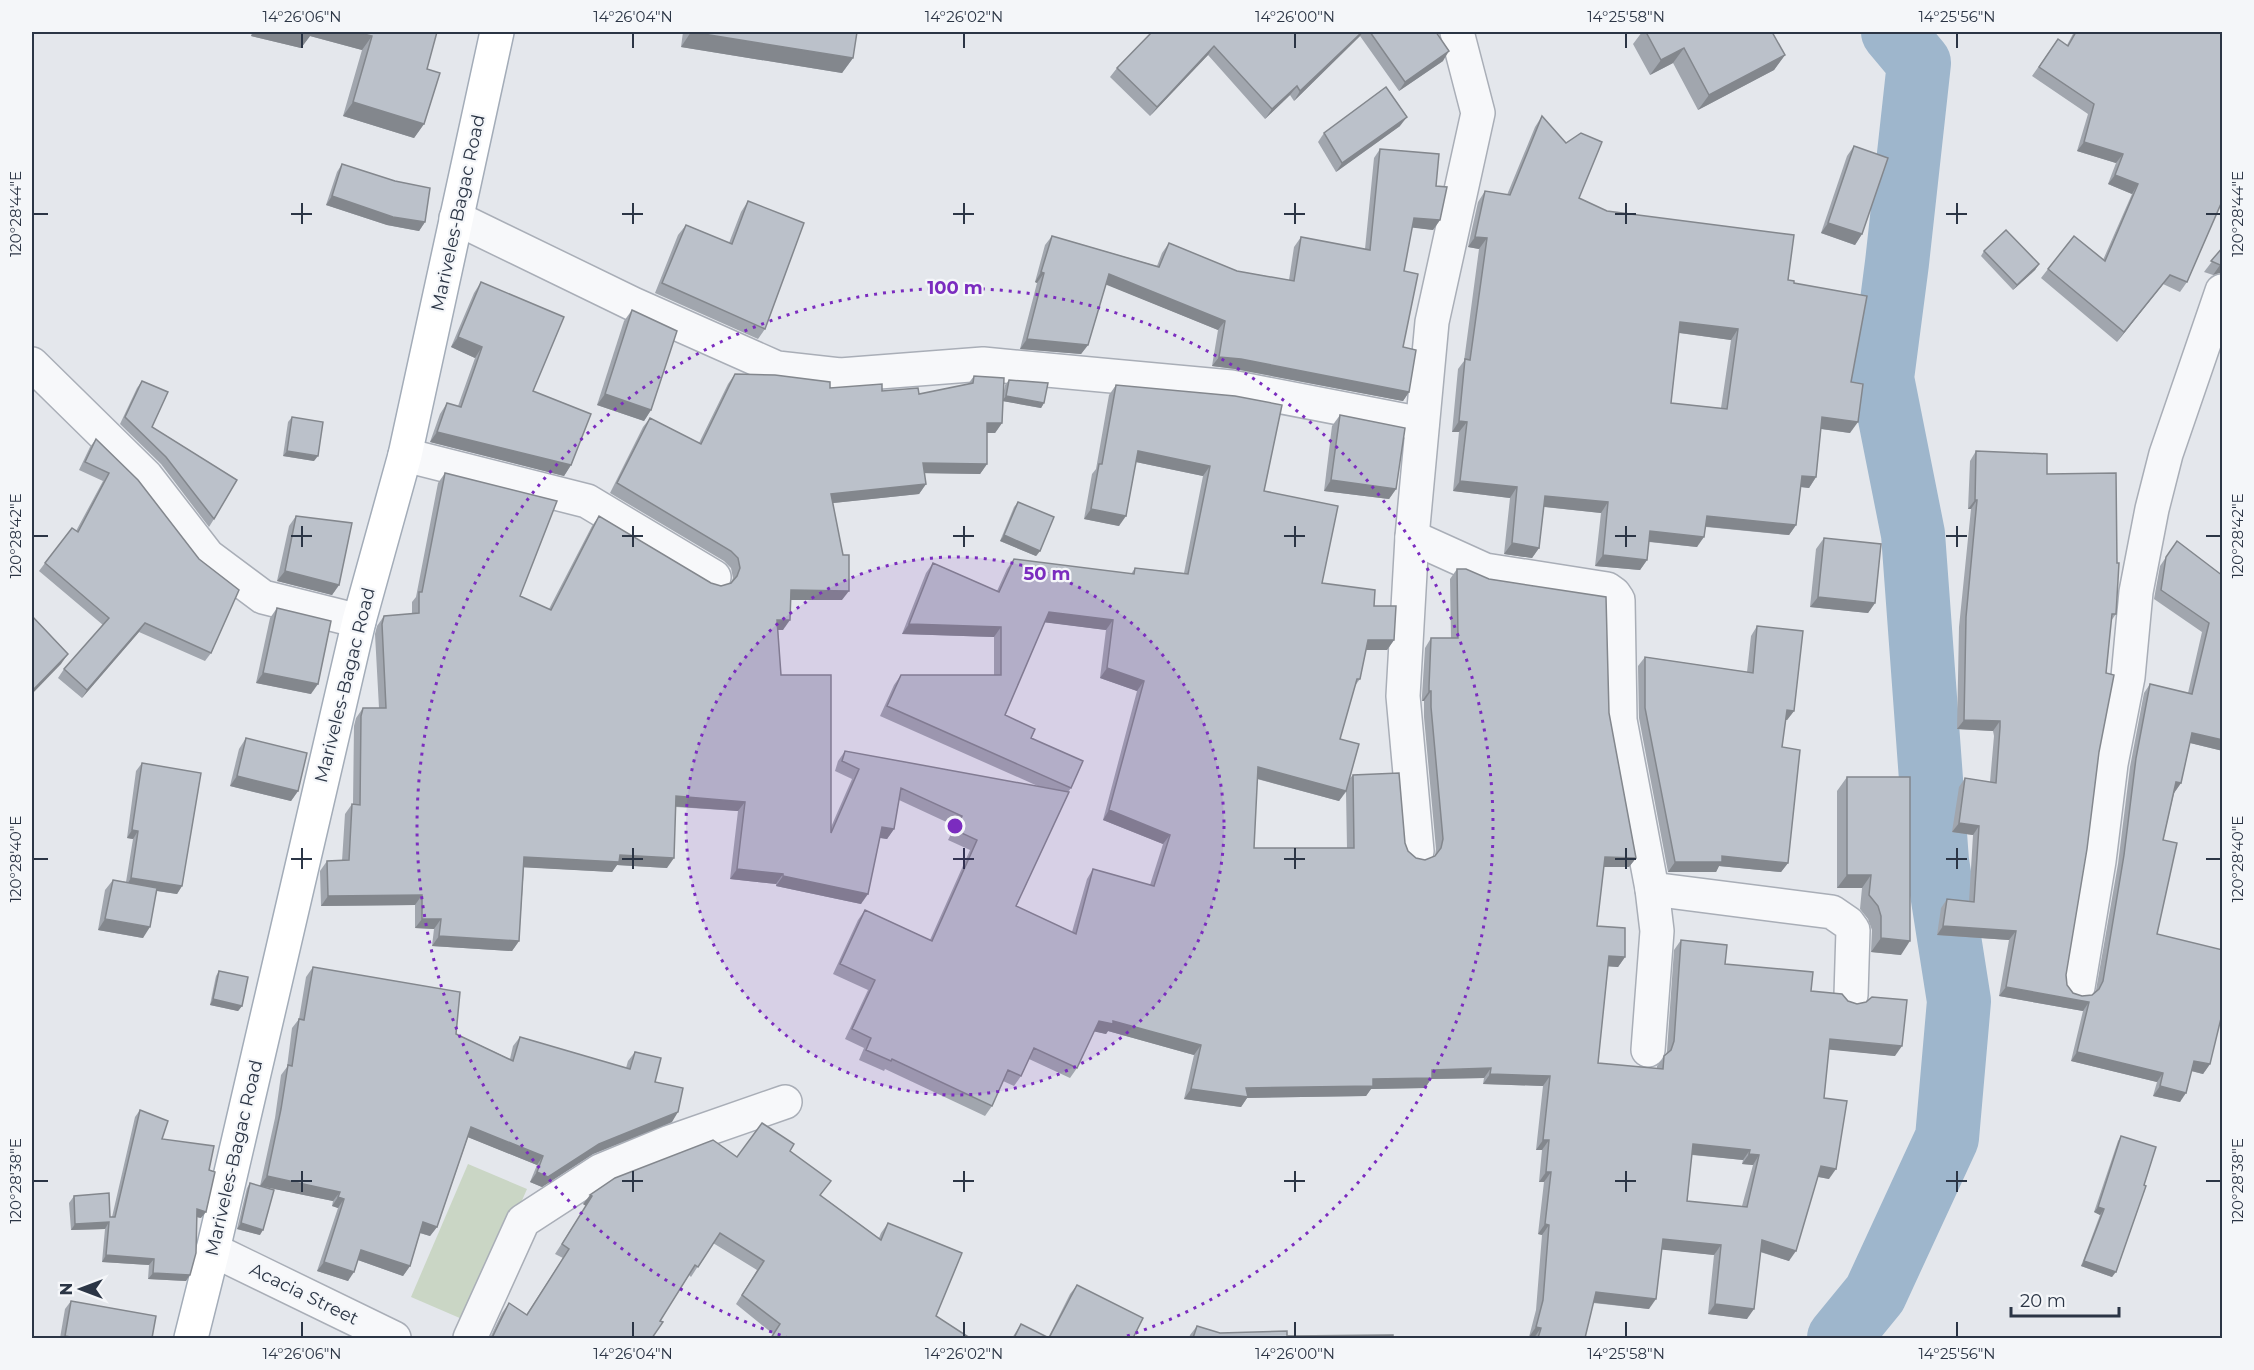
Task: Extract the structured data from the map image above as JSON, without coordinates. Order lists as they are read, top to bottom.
{
  "streets": {
    "main road": ["Mariveles-Bagac Road"],
    "street": ["Acacia Street"]
  },
  "crossings": [
    ["Mariveles-Bagac Road", "Acacia Street"]
  ],
  "scale_bar": "20 m",
  "north": "left",
  "coordinates": [
    "14°26'06\"N",
    "14°26'04\"N",
    "14°26'02\"N",
    "14°26'00\"N",
    "14°25'58\"N",
    "14°25'56\"N",
    "120°28'44\"E",
    "120°28'42\"E",
    "120°28'40\"E",
    "120°28'38\"E"
  ],
  "rings": ["100 m", "50 m"]
}
